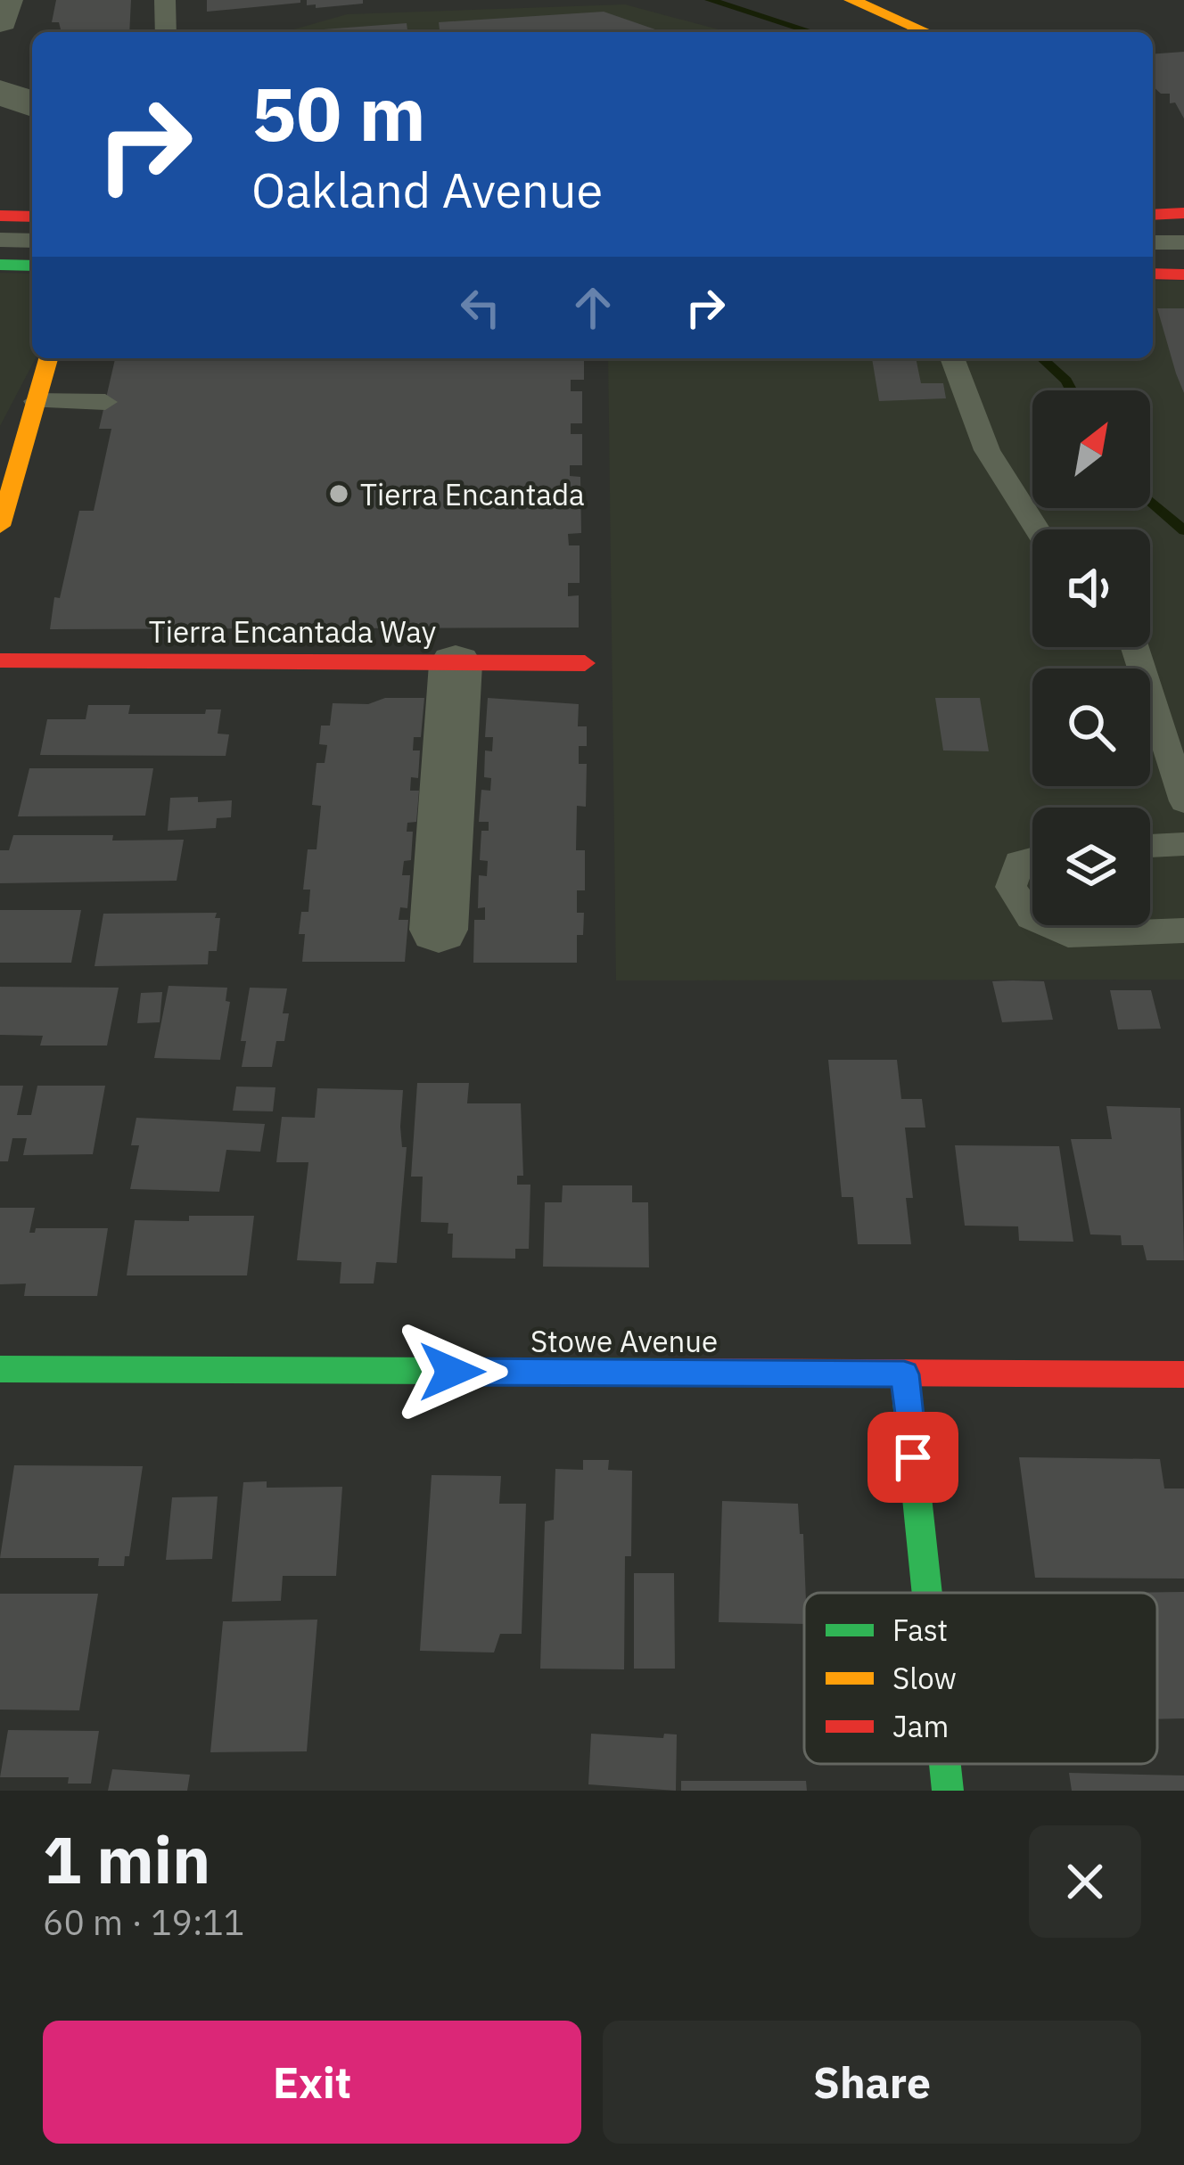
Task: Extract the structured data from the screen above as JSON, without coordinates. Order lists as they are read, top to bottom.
{
  "streets": {
    "street": ["Tierra Encantada Way", "Stowe Avenue"]
  },
  "places": ["Tierra Encantada"],
  "legend": ["Fast", "Slow", "Jam"],
  "north": "top right",
  "page": {
    "turn": ["50 m", "Oakland Avenue"],
    "heading": ["1 min", "60 m · 19:11"],
    "buttons": ["Exit", "Share"]
  }
}
